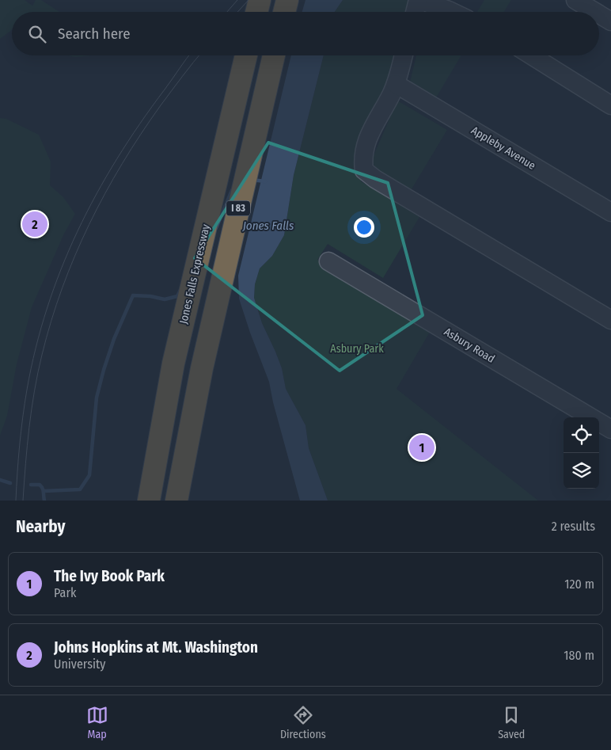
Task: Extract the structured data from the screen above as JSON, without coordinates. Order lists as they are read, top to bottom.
{
  "streets": {
    "highway": ["I 83", "Jones Falls Expressway"],
    "street": ["Appleby Avenue", "Asbury Road"]
  },
  "water": ["Jones Falls"],
  "parks": ["Asbury Park"],
  "page": {
    "search": "Search here",
    "pins": ["2", "1"],
    "heading": ["Nearby", "2 results"],
    "list": [
      {
        "mark": "1",
        "name": "The Ivy Book Park",
        "note": "Park",
        "value": "120 m"
      },
      {
        "mark": "2",
        "name": "Johns Hopkins at Mt. Washington",
        "note": "University",
        "value": "180 m"
      }
    ],
    "nav": ["Map", "Directions", "Saved"]
  }
}
